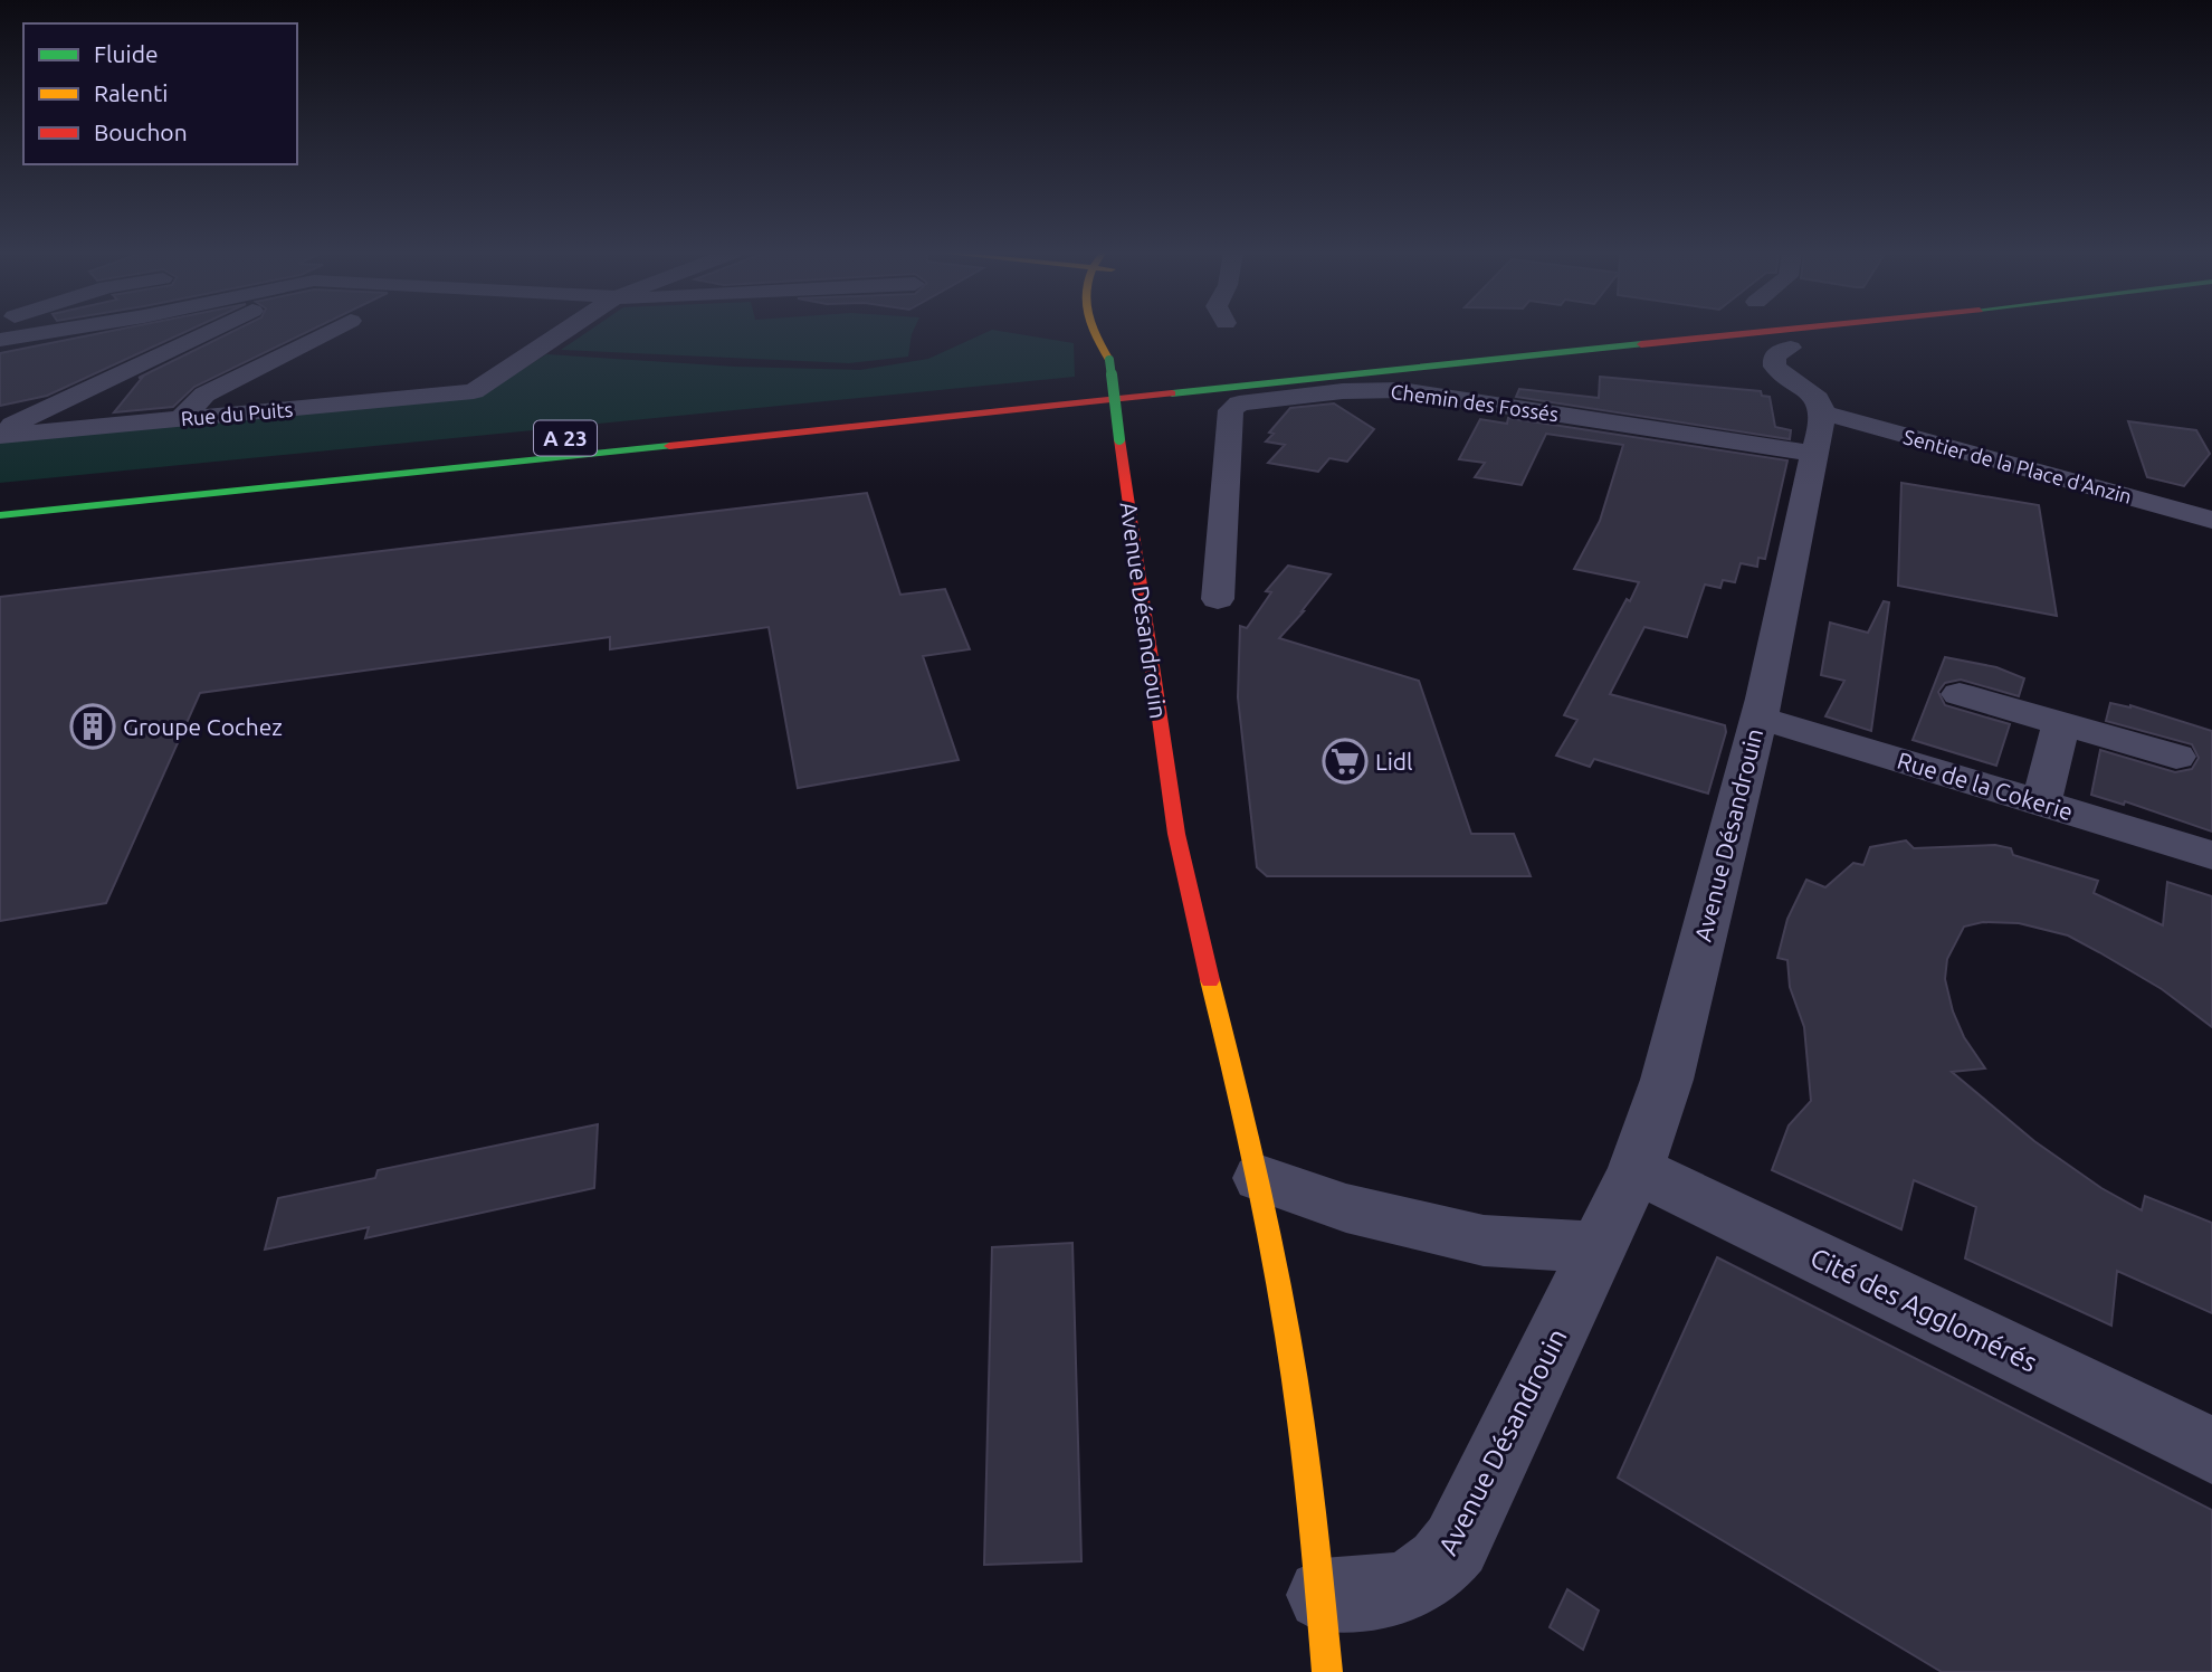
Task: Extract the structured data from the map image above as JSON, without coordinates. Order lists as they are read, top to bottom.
{
  "streets": {
    "main road": ["A 23", "Avenue Désandrouin"],
    "street": [
      "Chemin des Fossés",
      "Rue du Puits",
      "Sentier de la Place d'Anzin",
      "Rue de la Cokerie",
      "Cité des Agglomérés"
    ]
  },
  "crossings": [
    ["Chemin des Fossés", "Sentier de la Place d'Anzin"],
    ["Chemin des Fossés", "Avenue Désandrouin"],
    ["Sentier de la Place d'Anzin", "Avenue Désandrouin"],
    ["Avenue Désandrouin", "Rue de la Cokerie"],
    ["Avenue Désandrouin", "Cité des Agglomérés"]
  ],
  "places": {
    "building": ["Groupe Cochez"],
    "supermarket": ["Lidl"]
  },
  "legend": ["Fluide", "Ralenti", "Bouchon"]
}
